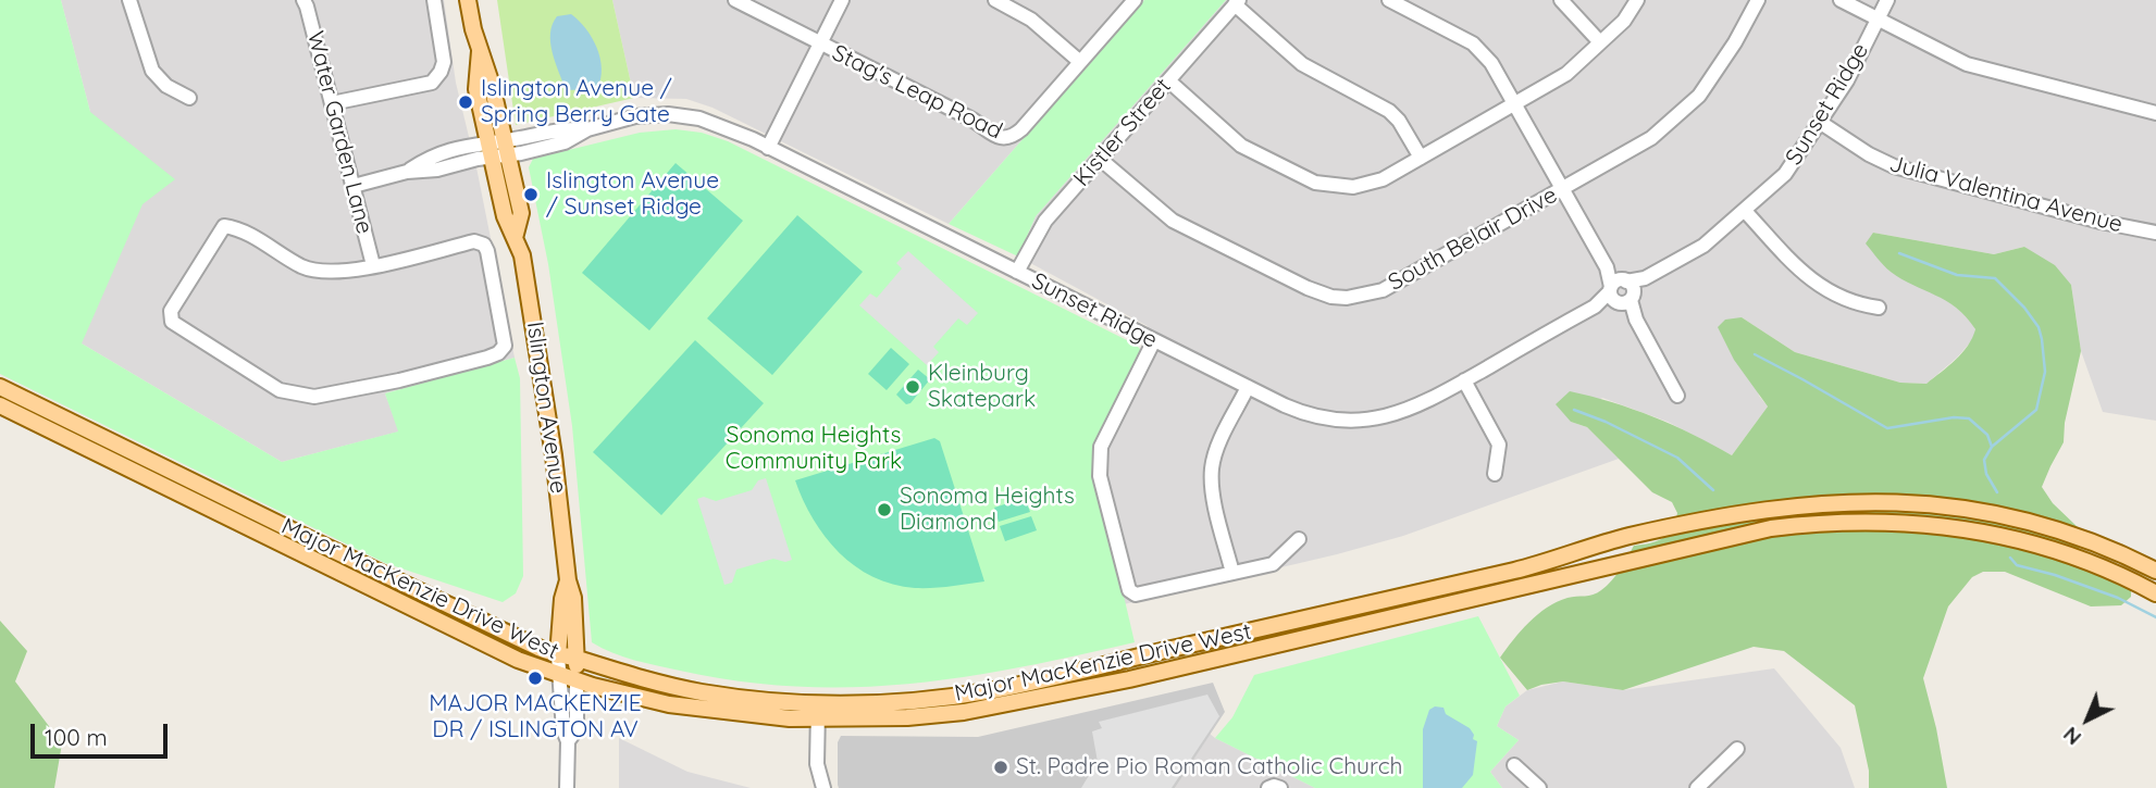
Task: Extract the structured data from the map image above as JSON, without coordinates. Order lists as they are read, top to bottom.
{
  "streets": {
    "main road": ["Islington Avenue", "Major MacKenzie Drive West"],
    "street": [
      "Stag's Leap Road",
      "Sunset Ridge",
      "Water Garden Lane",
      "Kistler Street",
      "Julia Valentina Avenue",
      "South Belair Drive"
    ]
  },
  "crossings": [
    ["Sunset Ridge", "Water Garden Lane"],
    ["Sunset Ridge", "Kistler Street"],
    ["Sunset Ridge", "Julia Valentina Avenue"],
    ["Sunset Ridge", "Islington Avenue"],
    ["Kistler Street", "South Belair Drive"],
    ["Islington Avenue", "Major MacKenzie Drive West"]
  ],
  "parks": ["Sonoma Heights Community Park"],
  "places": [
    "Islington Avenue / Spring Berry Gate",
    "Islington Avenue / Sunset Ridge",
    "Kleinburg Skatepark",
    "Sonoma Heights Diamond",
    "MAJOR MACKENZIE DR / ISLINGTON AV",
    "St. Padre Pio Roman Catholic Church"
  ],
  "scale_bar": "100 m",
  "north": "bottom left"
}
